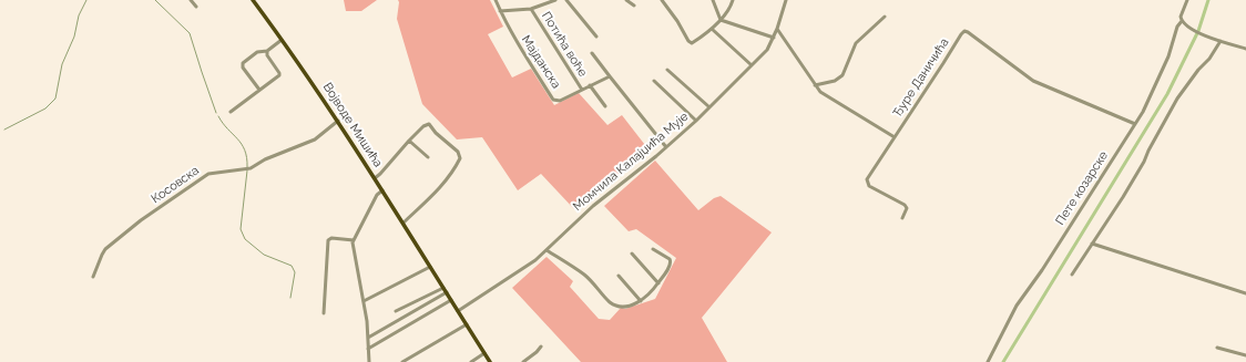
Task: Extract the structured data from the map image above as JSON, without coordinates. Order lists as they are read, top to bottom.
{
  "streets": {
    "main road": ["Војводе Мишића"],
    "street": [
      "Потића воће",
      "Мајданска",
      "Ђуре Даничића",
      "Момчила Калајџића Мује",
      "Косовска",
      "Пете козарске"
    ]
  },
  "crossings": [
    ["Потића воће", "Мајданска"],
    ["Ђуре Даничића", "Пете козарске"],
    ["Војводе Мишића", "Момчила Калајџића Мује"],
    ["Војводе Мишића", "Косовска"]
  ]
}
